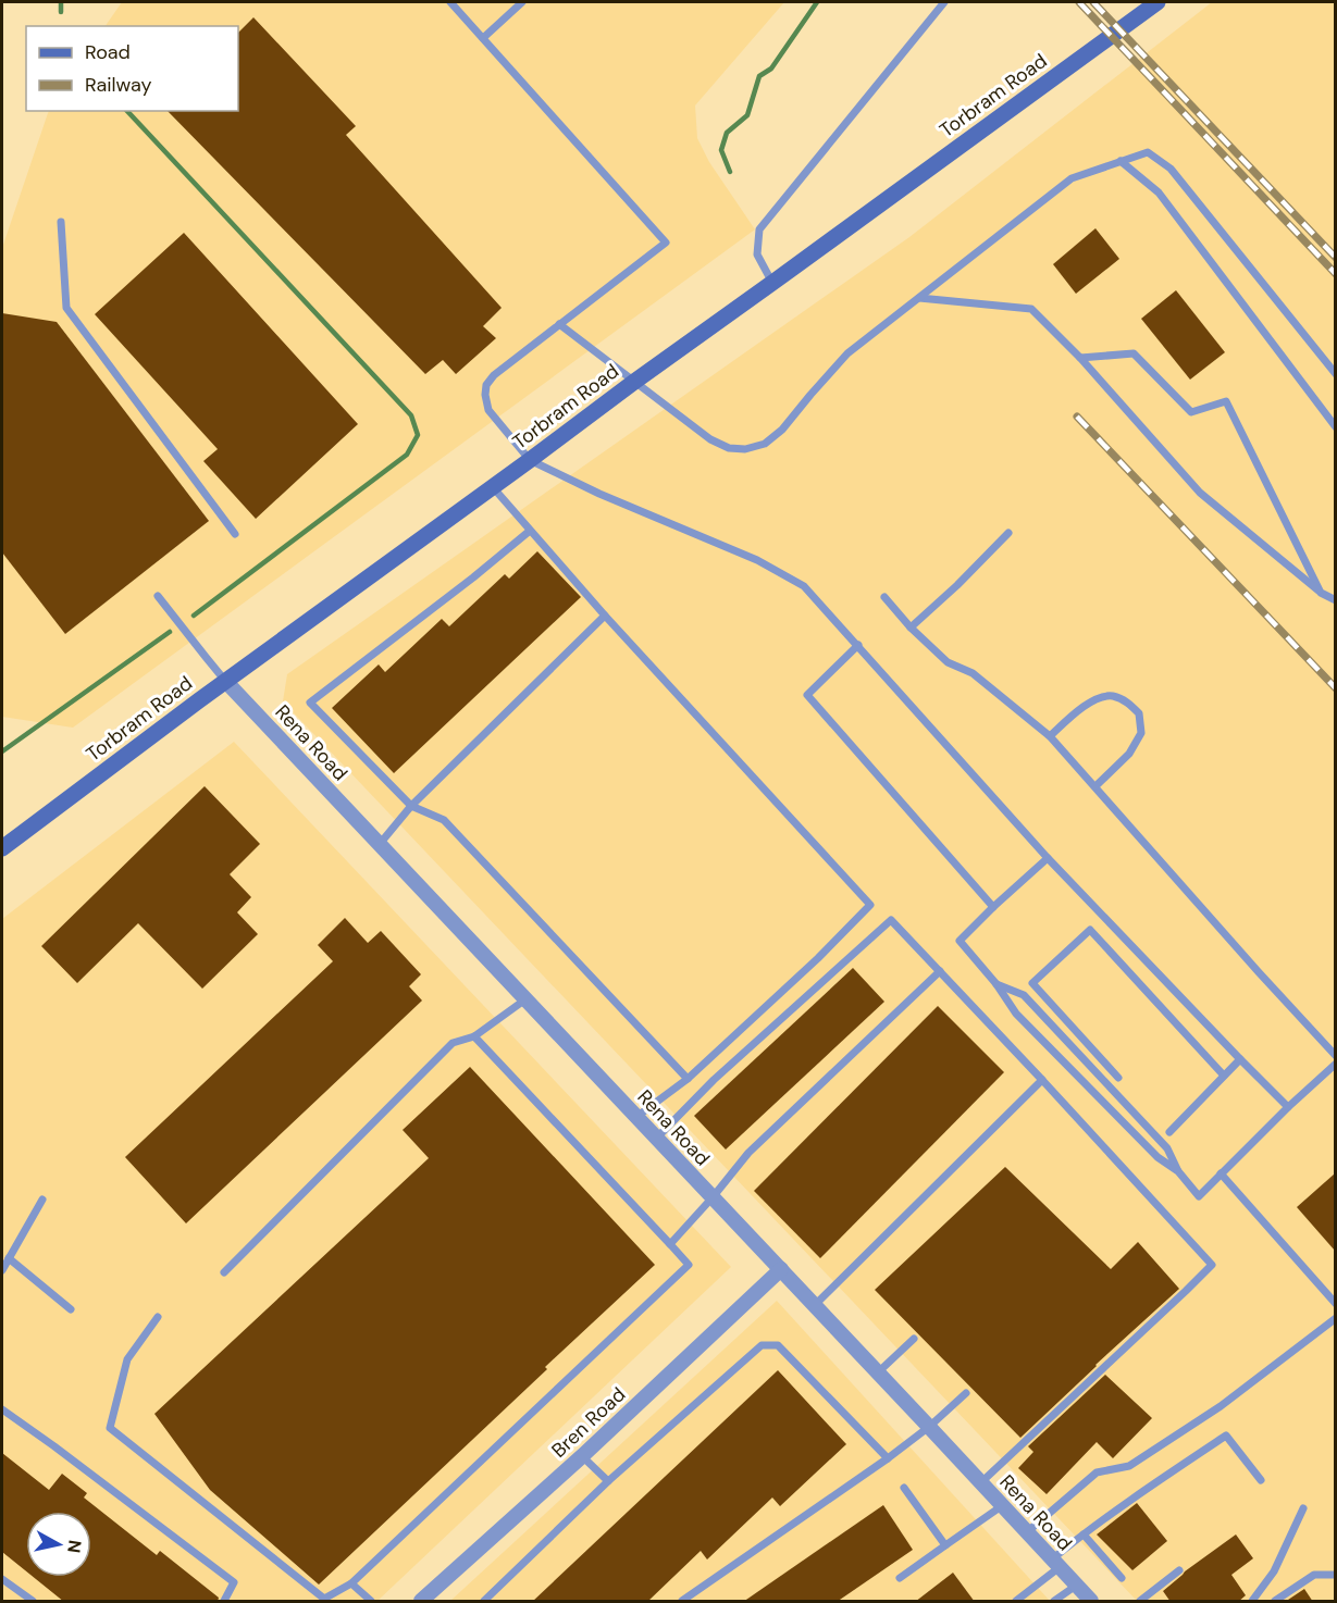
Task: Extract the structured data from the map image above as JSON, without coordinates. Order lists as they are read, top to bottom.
{
  "streets": {
    "main road": ["Torbram Road"],
    "street": ["Rena Road", "Bren Road"]
  },
  "crossings": [
    ["Torbram Road", "Rena Road"],
    ["Rena Road", "Bren Road"]
  ],
  "legend": ["Road", "Railway"],
  "north": "right"
}
